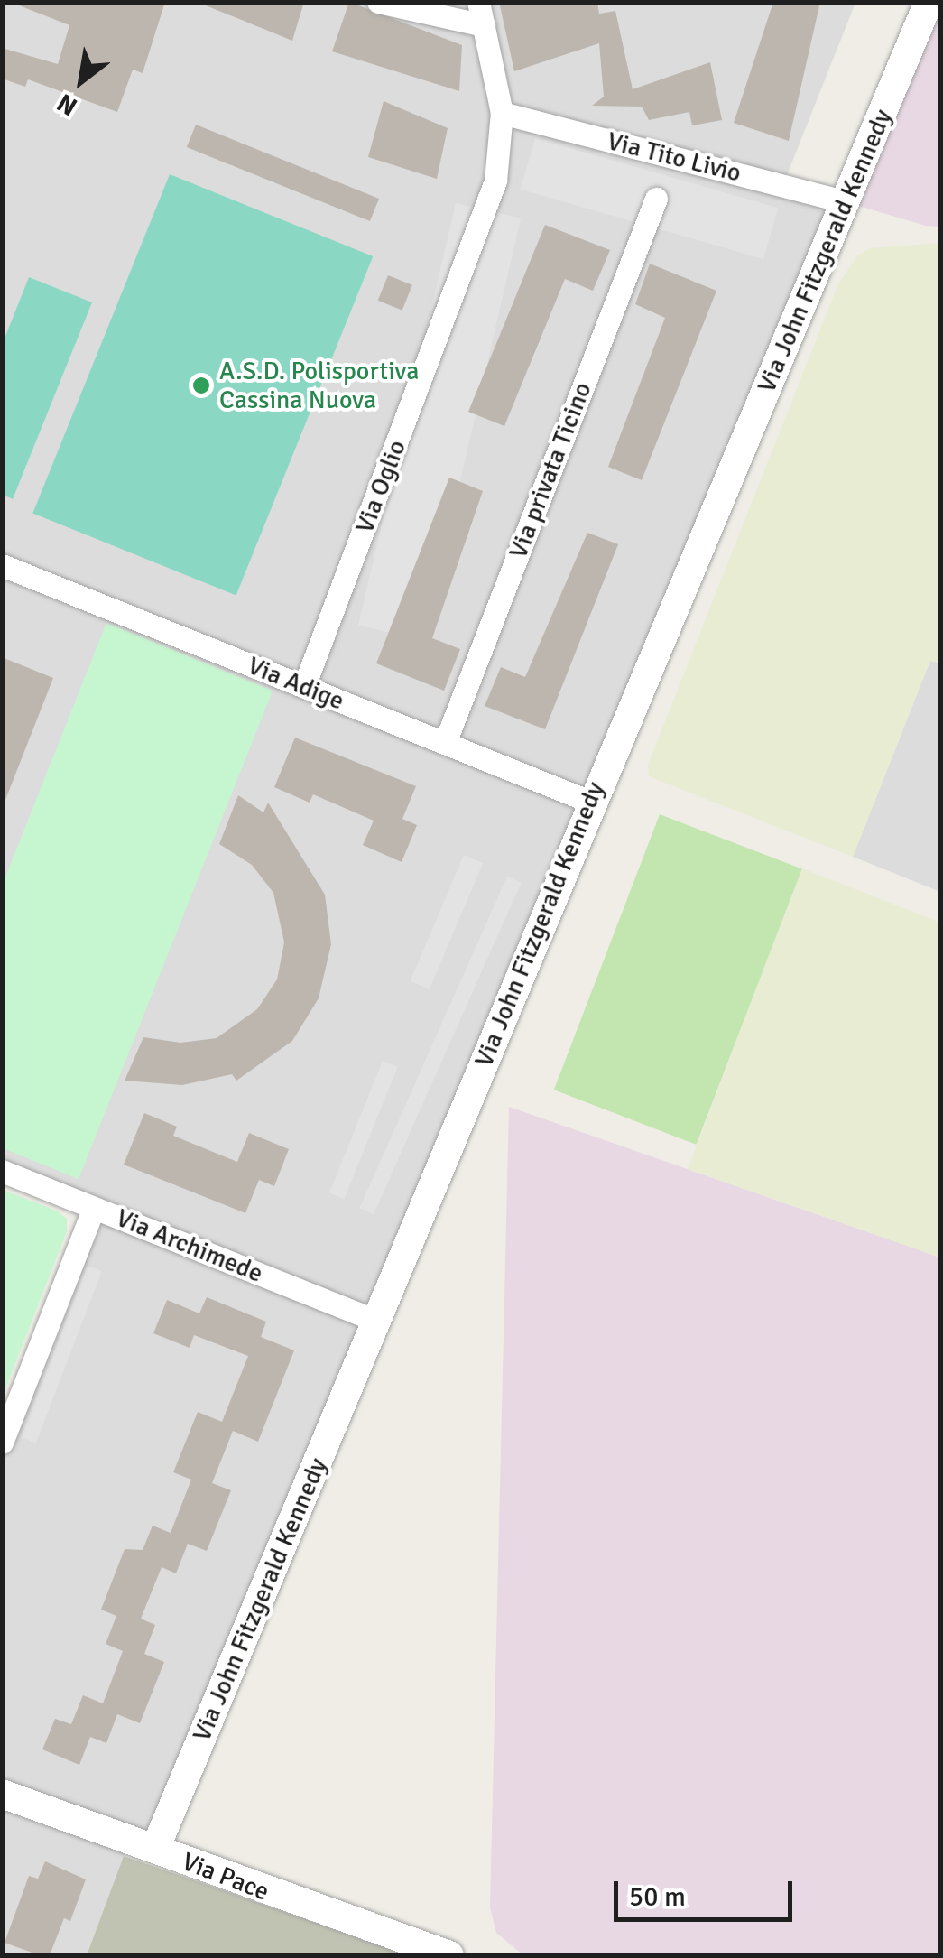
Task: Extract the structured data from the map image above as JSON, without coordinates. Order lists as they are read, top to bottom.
{
  "streets": {
    "street": [
      "Via Tito Livio",
      "Via John Fitzgerald Kennedy",
      "Via privata Ticino",
      "Via Oglio",
      "Via Adige",
      "Via Archimede",
      "Via Pace"
    ]
  },
  "crossings": [
    ["Via Tito Livio", "Via John Fitzgerald Kennedy"],
    ["Via Tito Livio", "Via Oglio"],
    ["Via John Fitzgerald Kennedy", "Via Adige"],
    ["Via John Fitzgerald Kennedy", "Via Archimede"],
    ["Via John Fitzgerald Kennedy", "Via Pace"],
    ["Via privata Ticino", "Via Adige"],
    ["Via Oglio", "Via Adige"]
  ],
  "places": ["A.S.D. Polisportiva Cassina Nuova"],
  "scale_bar": "50 m",
  "north": "bottom left"
}
